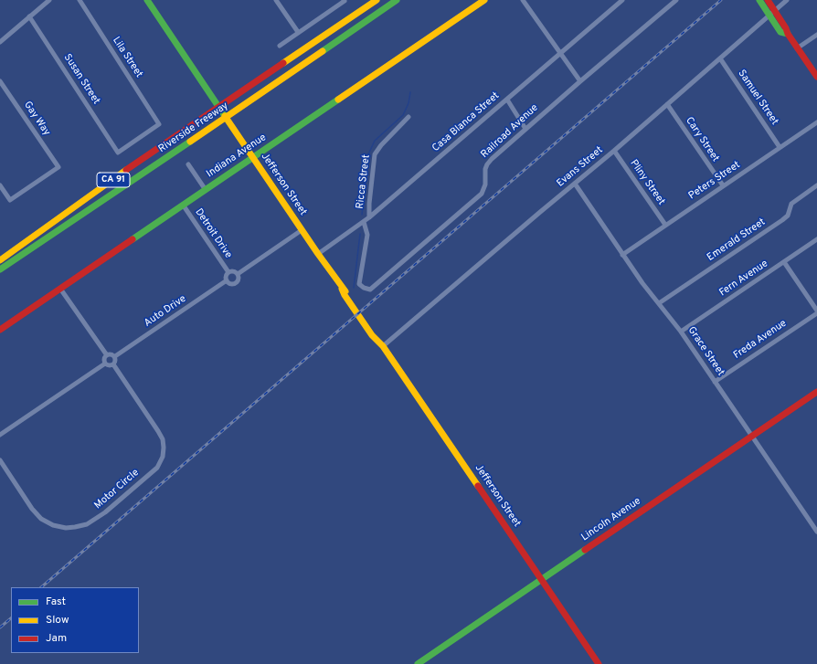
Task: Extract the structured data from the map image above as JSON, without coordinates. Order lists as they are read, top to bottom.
{
  "streets": {
    "main road": [
      "Riverside Freeway",
      "Indiana Avenue",
      "CA 91",
      "Jefferson Street",
      "Lincoln Avenue"
    ],
    "street": [
      "Lila Street",
      "Susan Street",
      "Samuel Street",
      "Gay Way",
      "Casa Blanca Street",
      "Railroad Avenue",
      "Cary Street",
      "Evans Street",
      "Peters Street",
      "Ricca Street",
      "Pliny Street",
      "Detroit Drive",
      "Emerald Street",
      "Fern Avenue",
      "Auto Drive",
      "Freda Avenue",
      "Grace Street",
      "Motor Circle"
    ]
  },
  "crossings": [
    ["Lila Street", "Susan Street"],
    ["Samuel Street", "Evans Street"],
    ["Samuel Street", "Peters Street"],
    ["Casa Blanca Street", "Ricca Street"],
    ["Casa Blanca Street", "Jefferson Street"],
    ["Railroad Avenue", "Ricca Street"],
    ["Cary Street", "Evans Street"],
    ["Cary Street", "Peters Street"],
    ["Indiana Avenue", "Jefferson Street"],
    ["Indiana Avenue", "Detroit Drive"],
    ["Evans Street", "Pliny Street"],
    ["Evans Street", "Jefferson Street"],
    ["Evans Street", "Grace Street"],
    ["Peters Street", "Pliny Street"],
    ["Peters Street", "Grace Street"],
    ["Jefferson Street", "Auto Drive"],
    ["Jefferson Street", "Lincoln Avenue"],
    ["Detroit Drive", "Auto Drive"],
    ["Emerald Street", "Grace Street"],
    ["Fern Avenue", "Grace Street"],
    ["Auto Drive", "Motor Circle"],
    ["Freda Avenue", "Grace Street"],
    ["Grace Street", "Lincoln Avenue"]
  ],
  "legend": ["Fast", "Slow", "Jam"]
}
